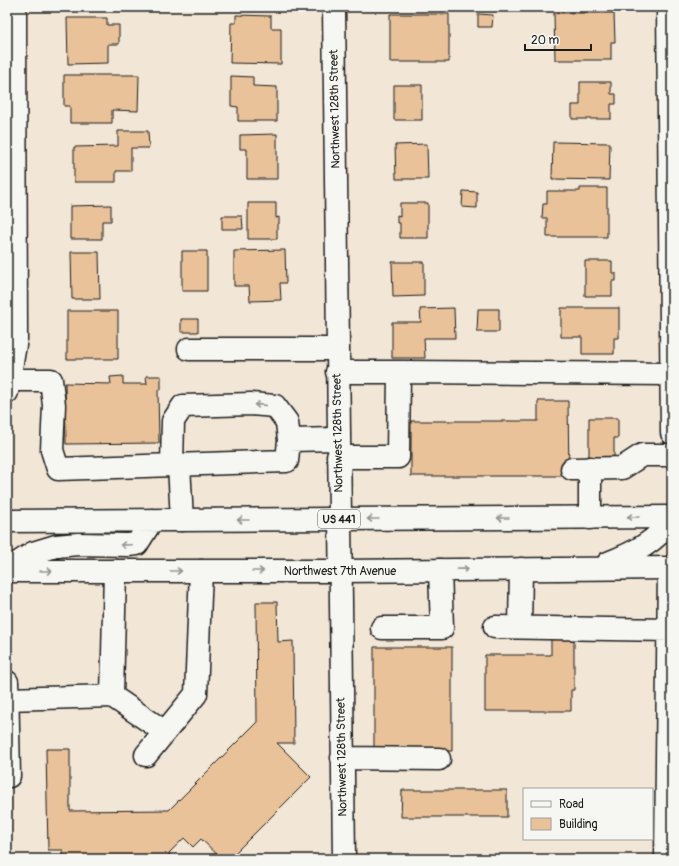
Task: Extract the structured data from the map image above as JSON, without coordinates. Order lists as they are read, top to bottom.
{
  "streets": {
    "street": ["Northwest 128th Street", "US 441", "Northwest 7th Avenue"]
  },
  "crossings": [
    ["Northwest 128th Street", "US 441"],
    ["Northwest 128th Street", "Northwest 7th Avenue"]
  ],
  "legend": ["Road", "Building"],
  "scale_bar": "20 m"
}
